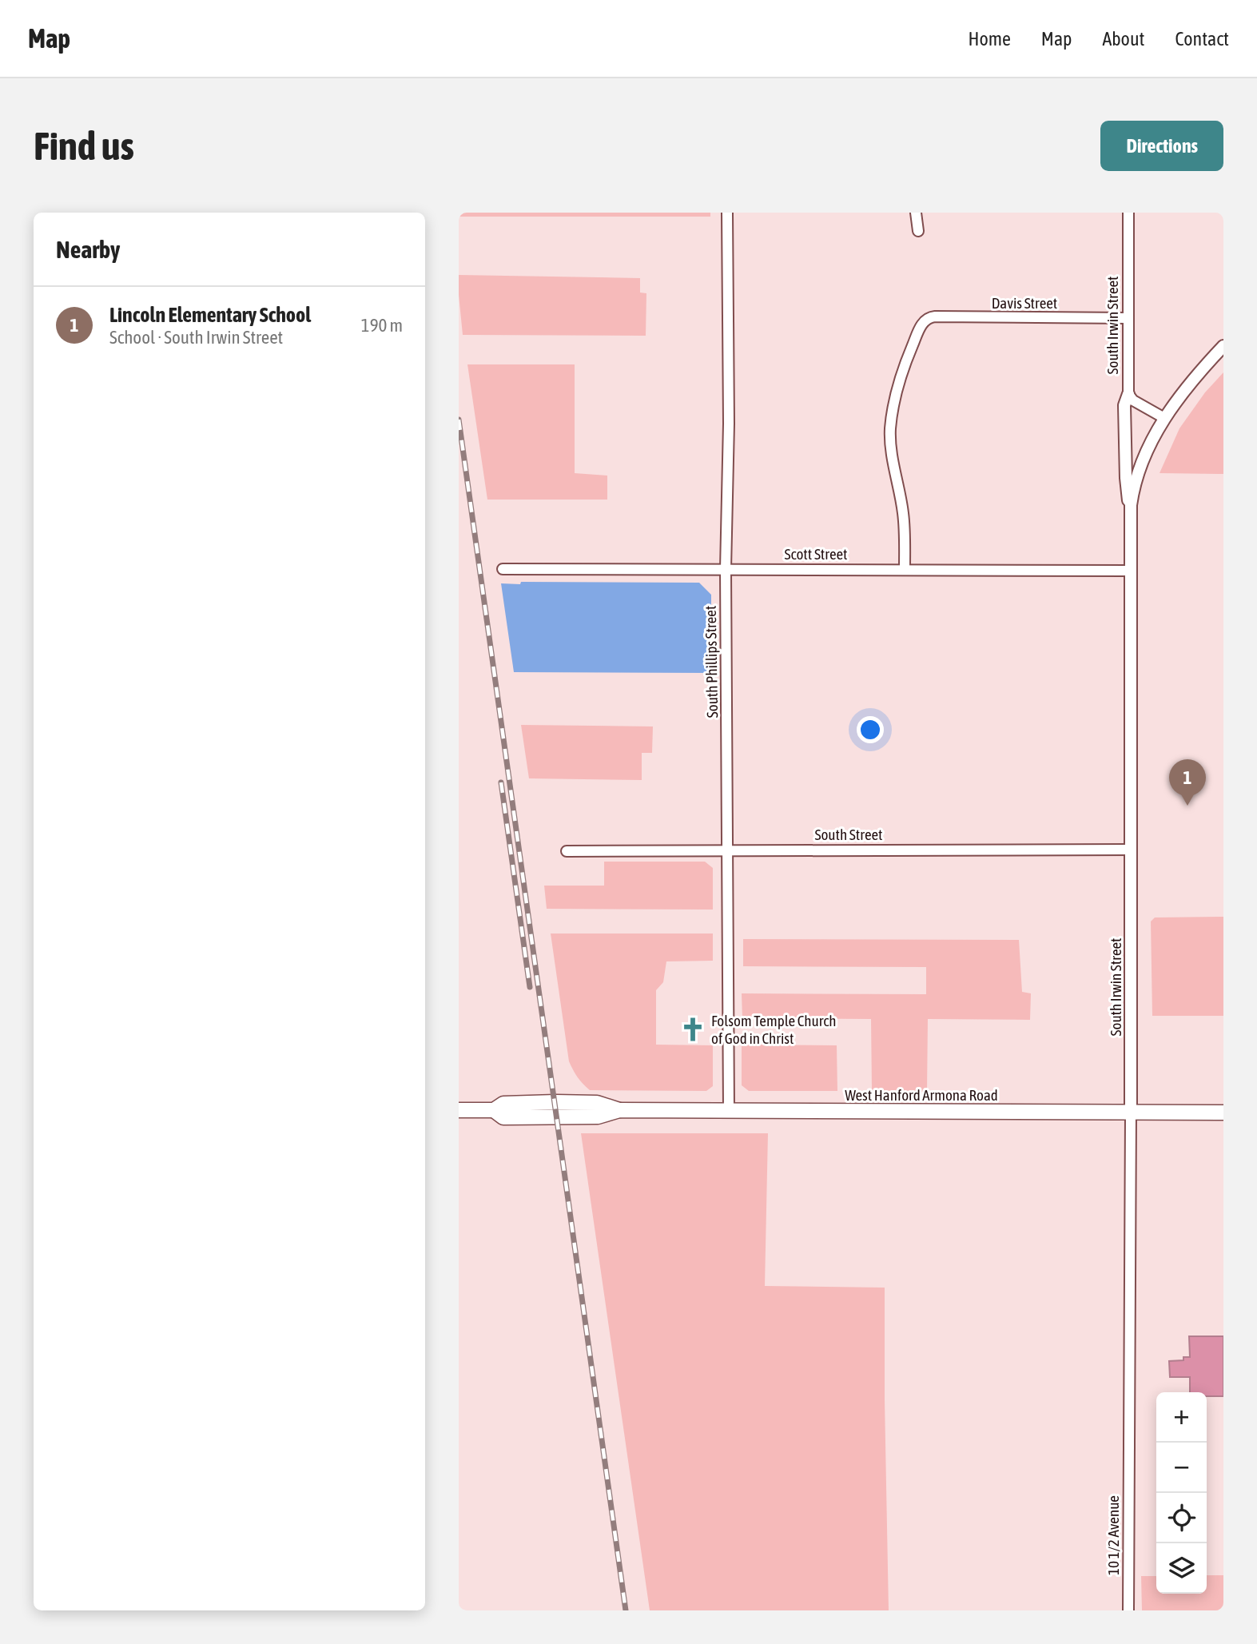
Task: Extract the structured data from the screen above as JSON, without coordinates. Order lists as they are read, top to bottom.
{
  "streets": {
    "main road": ["West Hanford Armona Road"],
    "street": [
      "Davis Street",
      "South Irwin Street",
      "Scott Street",
      "South Phillips Street",
      "South Street",
      "10 1/2 Avenue"
    ]
  },
  "crossings": [
    ["Davis Street", "South Irwin Street"],
    ["Davis Street", "Scott Street"],
    ["South Irwin Street", "Scott Street"],
    ["South Irwin Street", "South Street"],
    ["South Irwin Street", "West Hanford Armona Road"],
    ["South Irwin Street", "10 1/2 Avenue"],
    ["Scott Street", "South Phillips Street"],
    ["South Phillips Street", "South Street"],
    ["South Phillips Street", "West Hanford Armona Road"]
  ],
  "places": {
    "church": ["Folsom Temple Church of God in Christ"]
  },
  "page": {
    "header": "Map",
    "nav": [
      "Home",
      "Map",
      "About",
      "Contact"
    ],
    "buttons": "Directions",
    "title": "Find us",
    "heading": "Nearby",
    "list": [
      {
        "mark": "1",
        "name": "Lincoln Elementary School",
        "note": "School · South Irwin Street",
        "value": "190 m"
      }
    ],
    "pins": "1",
    "map_buttons": ["+", "−"]
  }
}
